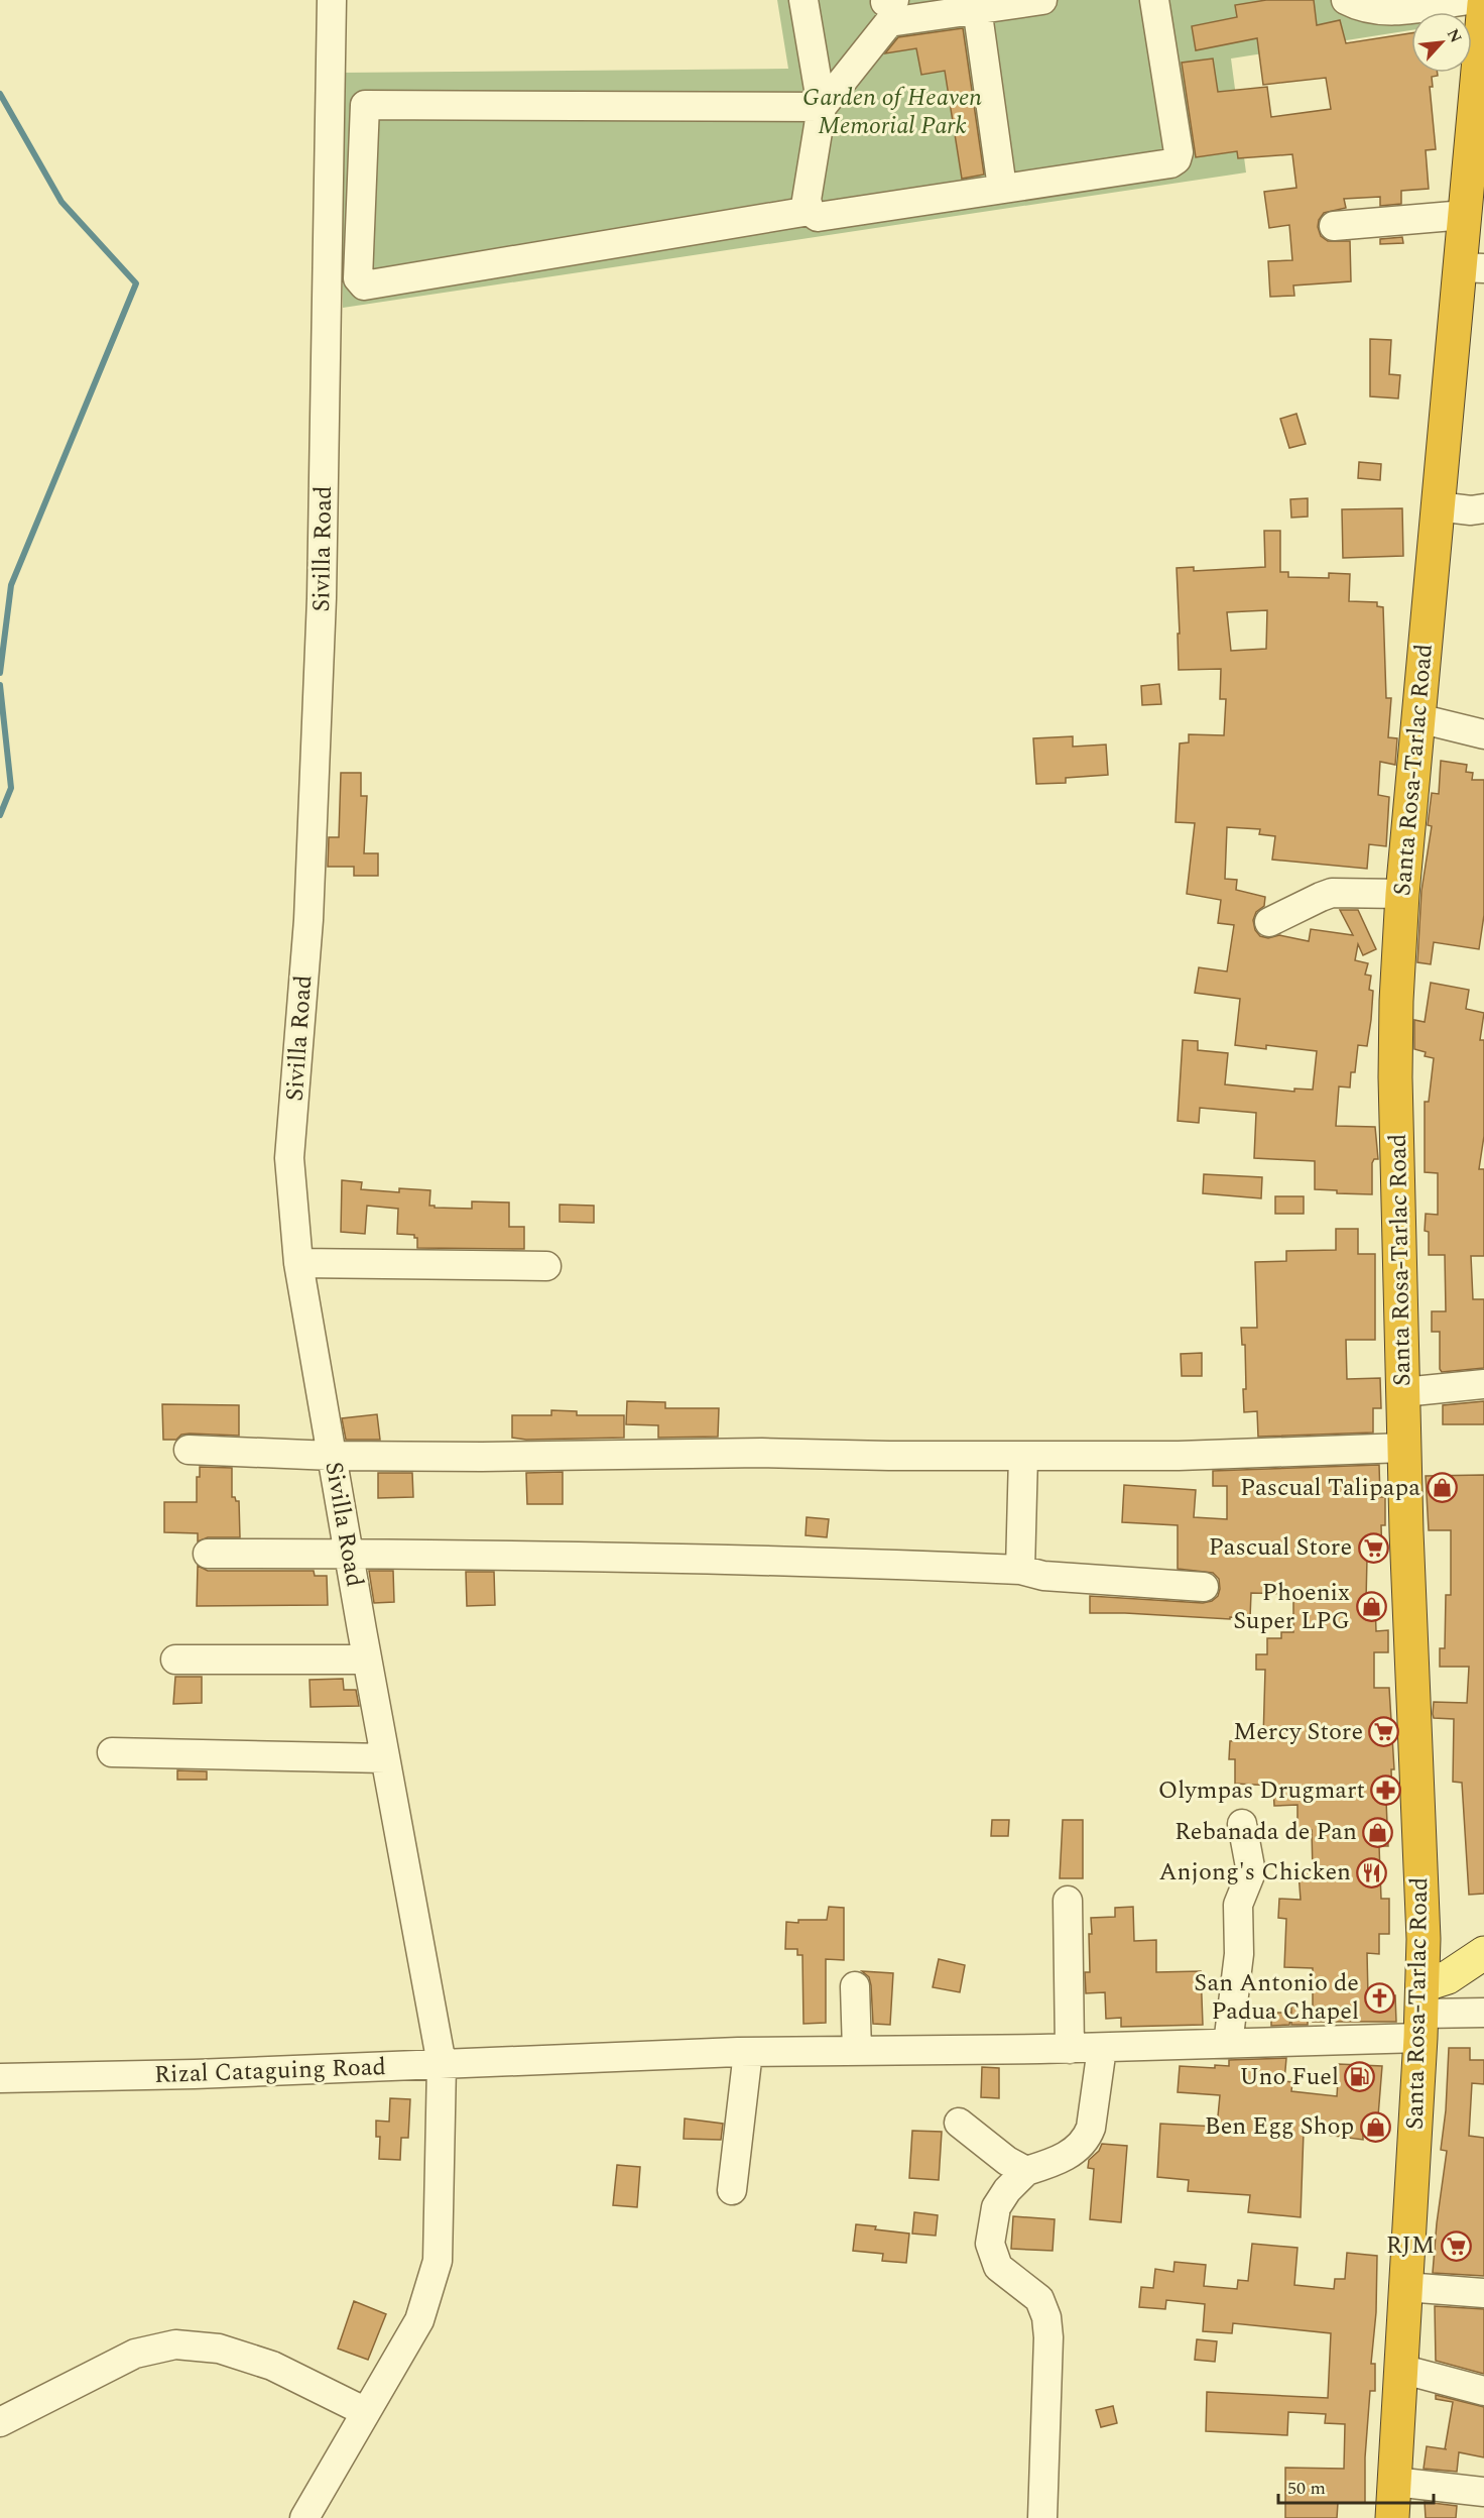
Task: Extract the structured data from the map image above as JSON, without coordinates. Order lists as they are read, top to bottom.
{
  "streets": {
    "highway": ["Santa Rosa-Tarlac Road"],
    "street": ["Sivilla Road", "Rizal Cataguing Road"]
  },
  "crossings": [
    ["Sivilla Road", "Rizal Cataguing Road"],
    ["Santa Rosa-Tarlac Road", "Rizal Cataguing Road"]
  ],
  "parks": ["Garden of Heaven Memorial Park"],
  "places": {
    "shop": [
      "Pascual Talipapa",
      "Phoenix Super LPG",
      "Rebanada de Pan",
      "Ben Egg Shop"
    ],
    "supermarket": ["Pascual Store", "Mercy Store", "RJM"],
    "pharmacy": ["Olympas Drugmart"],
    "restaurant": ["Anjong's Chicken"],
    "church": ["San Antonio de Padua Chapel"],
    "fuel station": ["Uno Fuel"]
  },
  "scale_bar": "50 m",
  "north": "top right"
}
